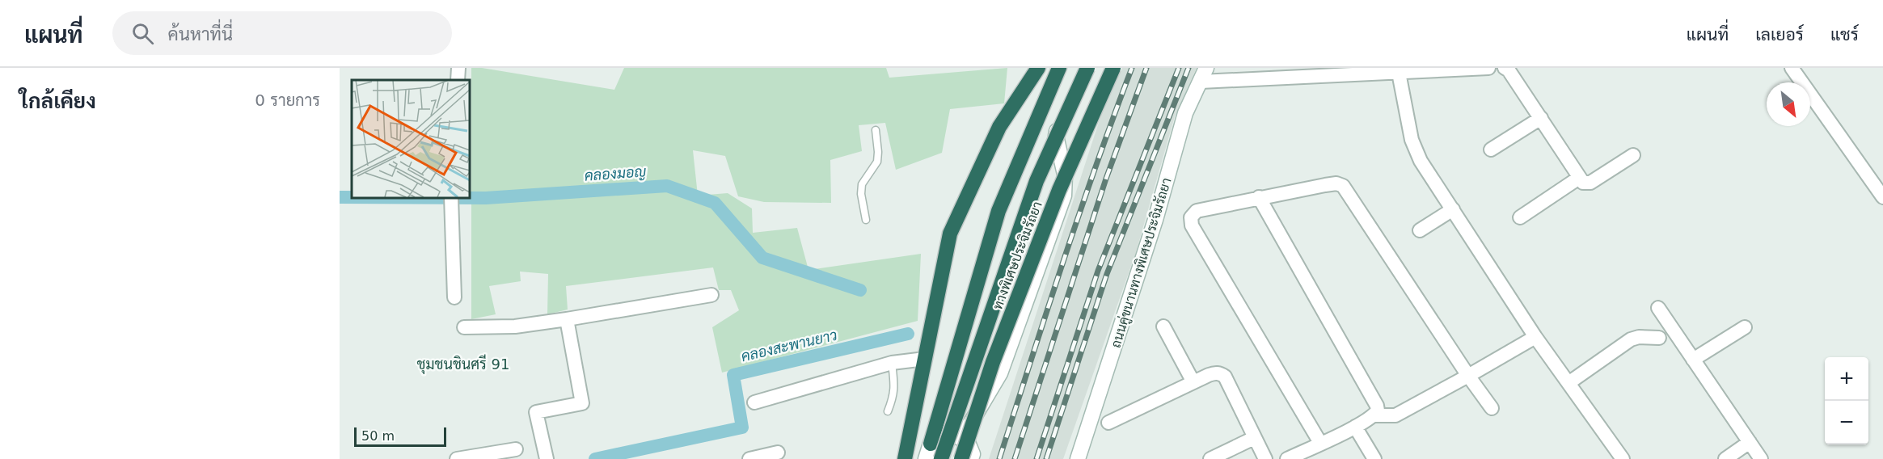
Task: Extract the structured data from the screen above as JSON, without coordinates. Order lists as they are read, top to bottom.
{
  "streets": {
    "highway": ["ทางพิเศษประจิมรัถยา"],
    "main road": ["ถนนคู่ขนานทางพิเศษประจิมรัถยา"]
  },
  "districts": ["ชุมชนชินศรี 91"],
  "water": ["คลองมอญ", "คลองสะพานยาว"],
  "scale_bar": "50 m",
  "north": "bottom right",
  "page": {
    "header": "แผนที่",
    "search": "ค้นหาที่นี่",
    "nav": ["แผนที่", "เลเยอร์", "แชร์"],
    "heading": ["ใกล้เคียง", "0 รายการ"],
    "map_buttons": ["+", "−"],
    "scale": "50 m"
  }
}
